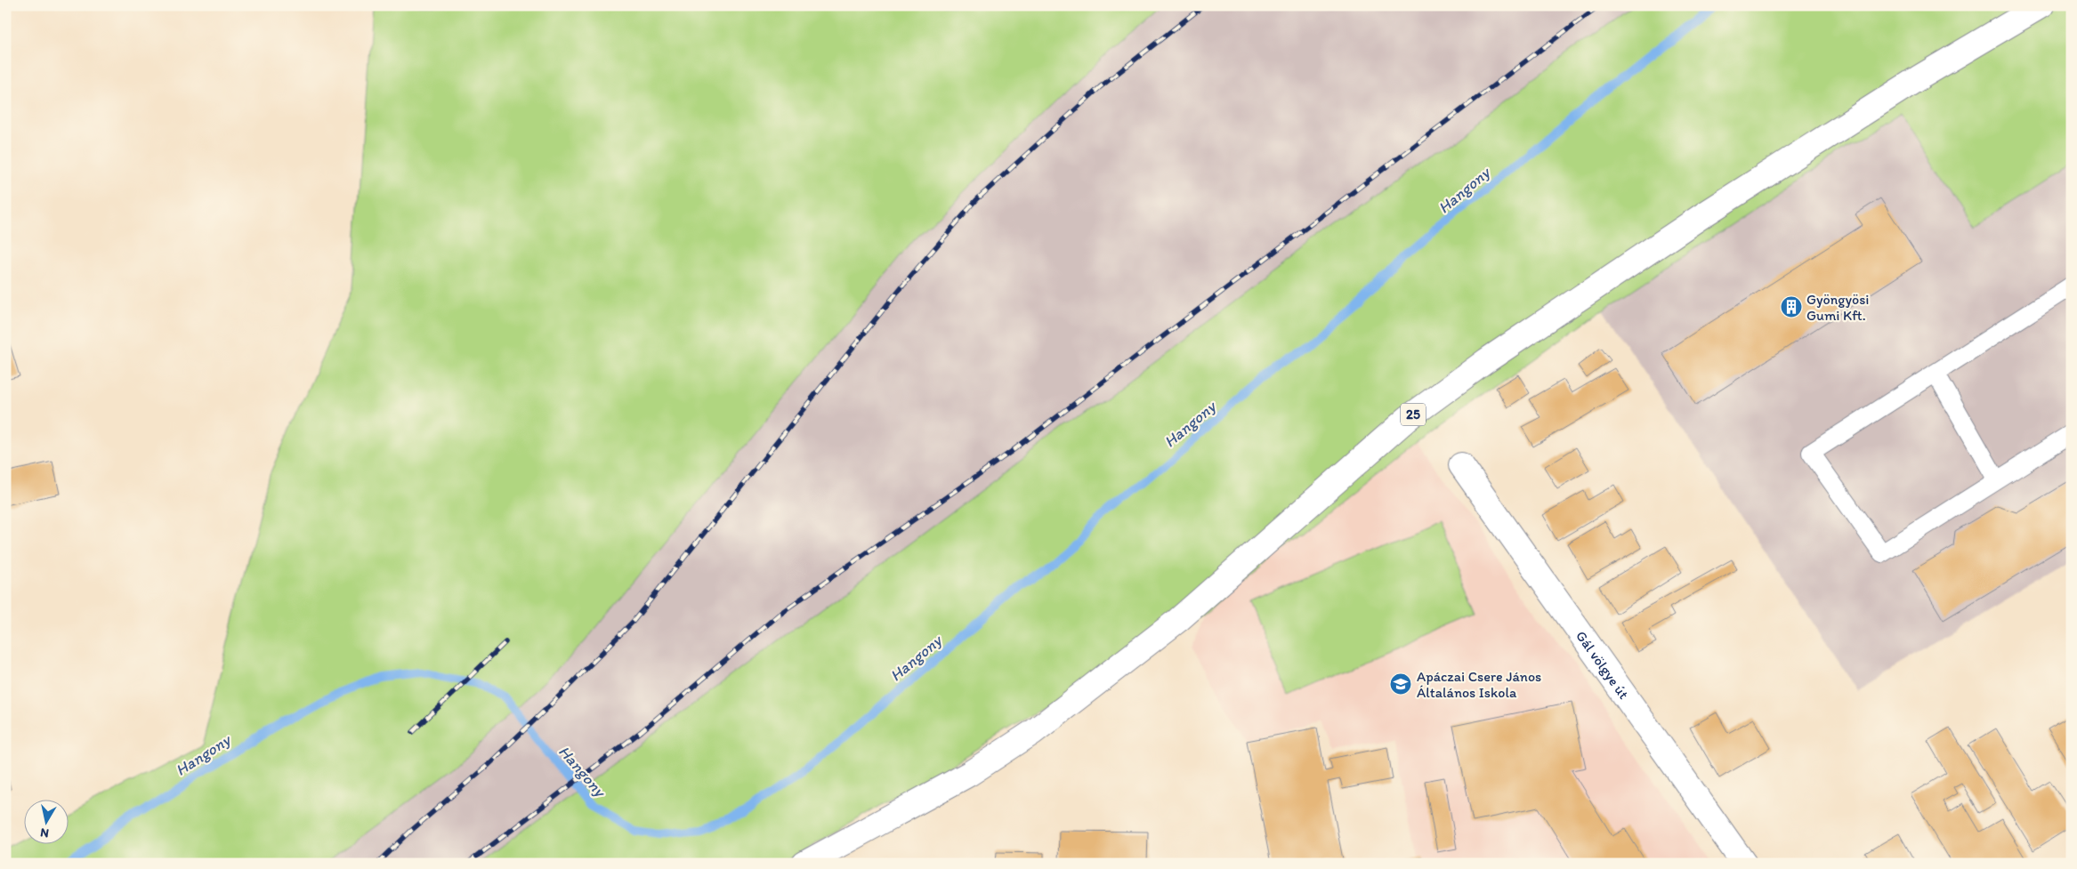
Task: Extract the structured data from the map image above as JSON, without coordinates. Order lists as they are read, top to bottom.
{
  "streets": {
    "main road": ["25", "Gál völgye út"]
  },
  "water": ["Hangony"],
  "places": {
    "building": ["Gyöngyösi Gumi Kft."],
    "school or university": ["Apáczai Csere János Általános Iskola"]
  },
  "north": "bottom"
}
